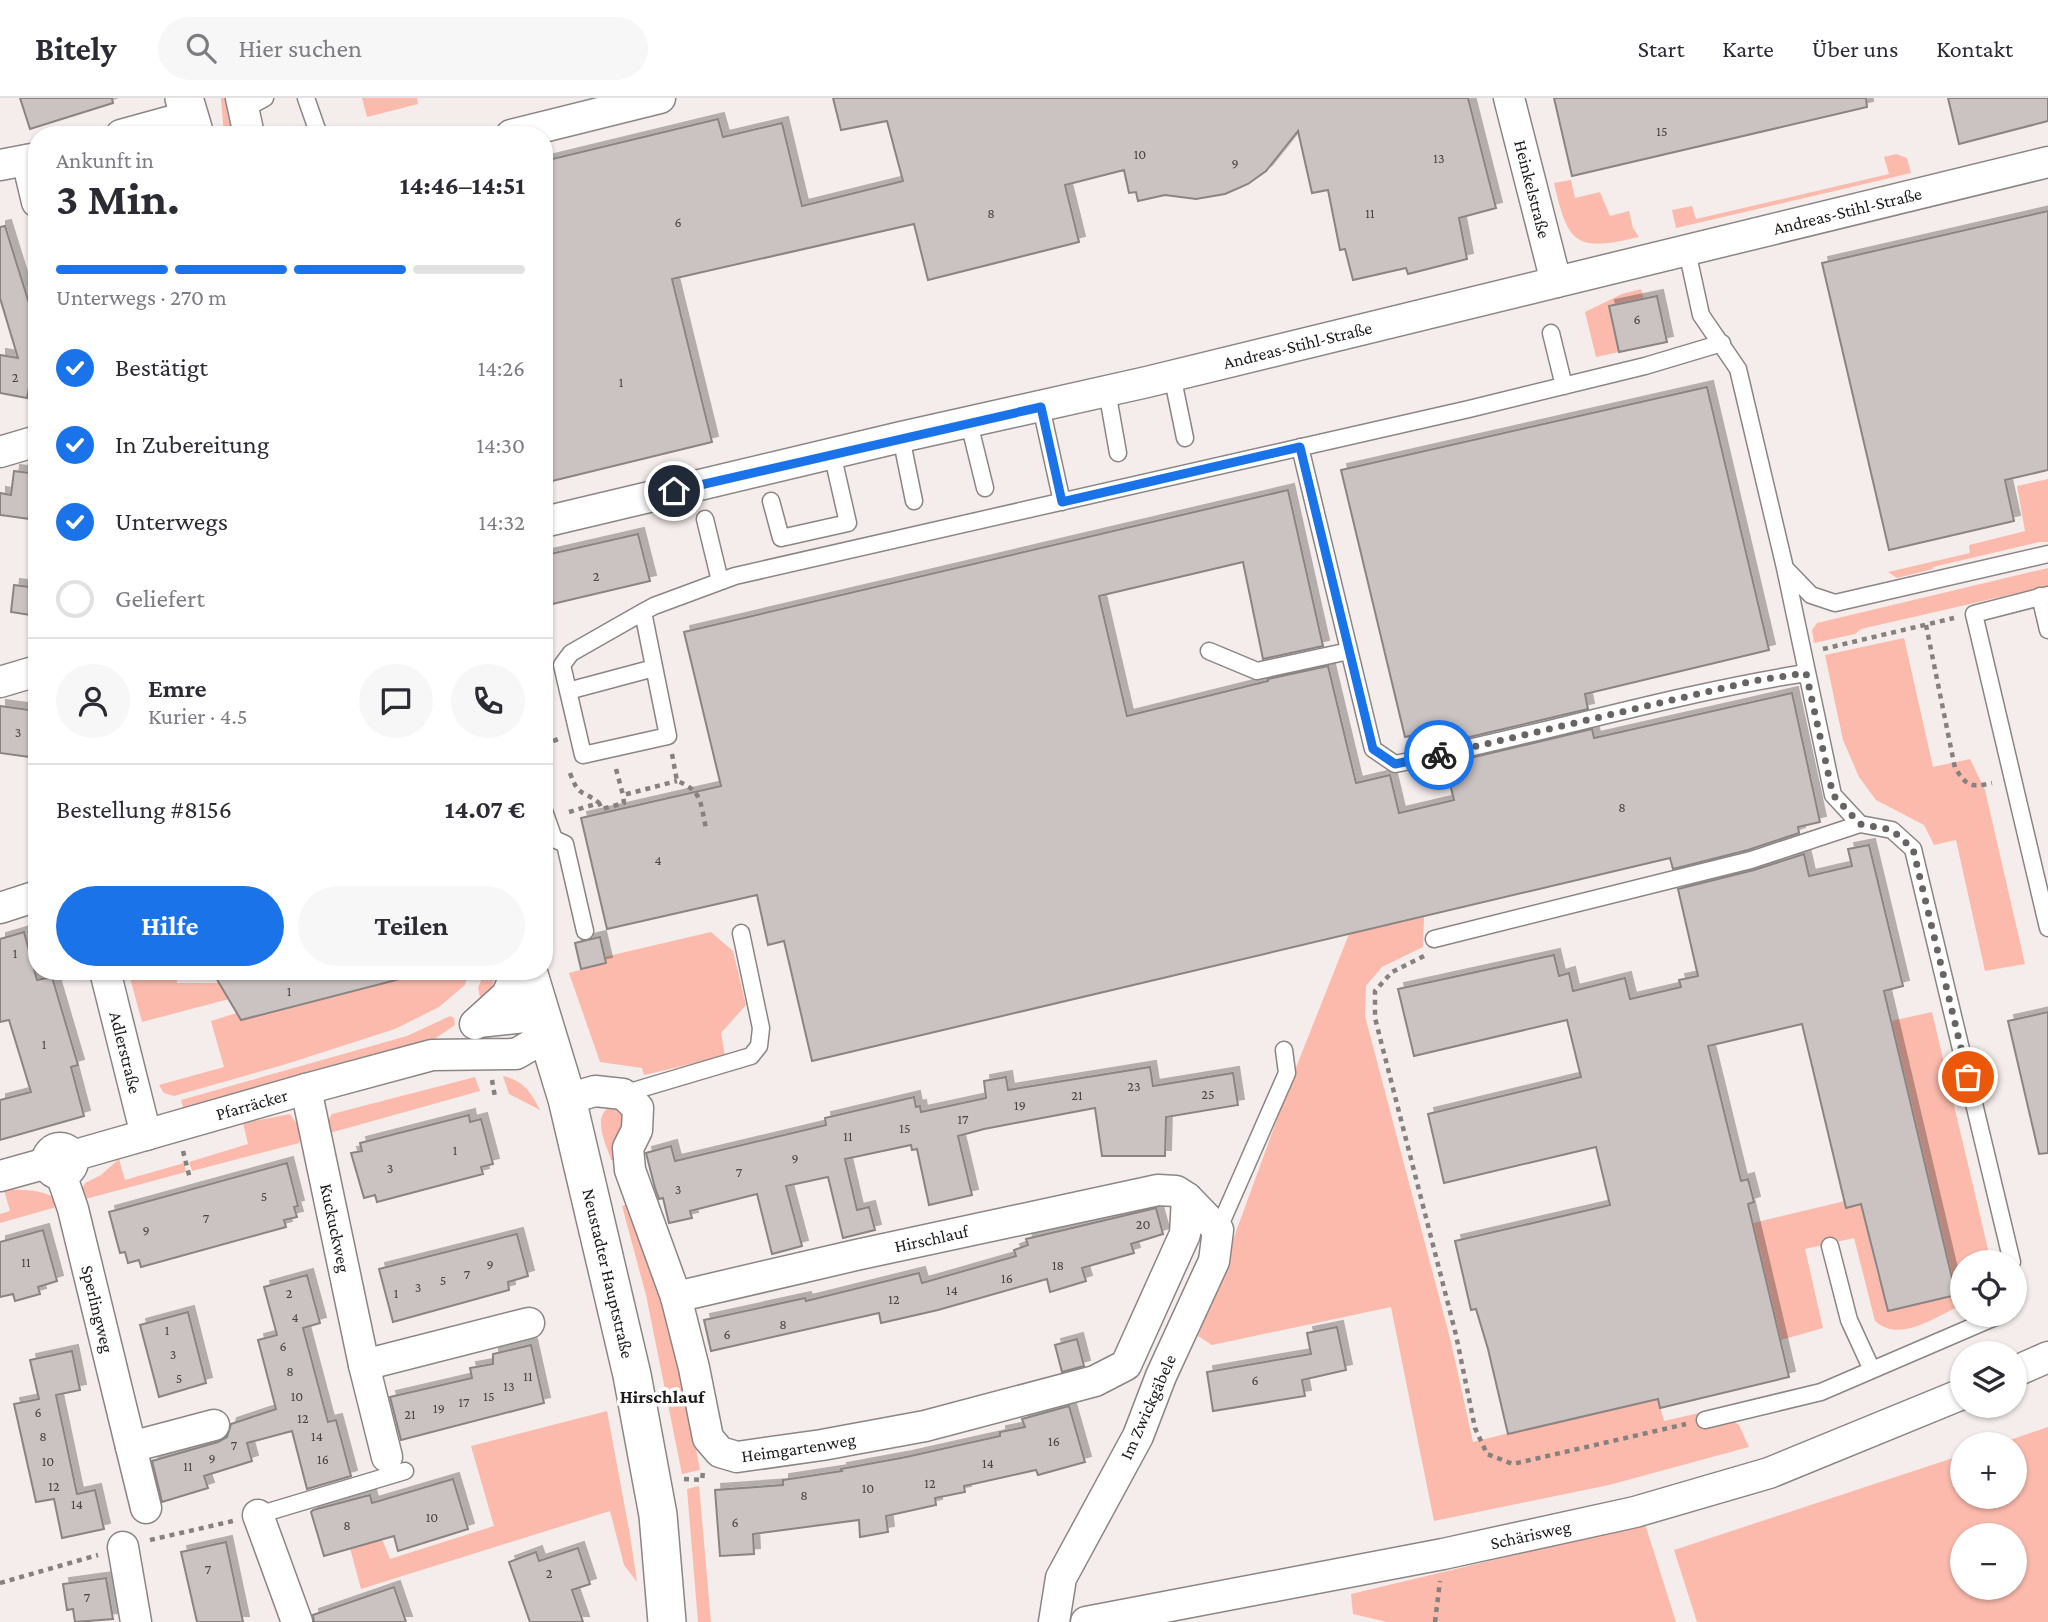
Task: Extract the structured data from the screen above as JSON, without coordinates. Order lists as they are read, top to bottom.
{
  "streets": {
    "street": [
      "Heinkelstraße",
      "Andreas-Stihl-Straße",
      "Adlerstraße",
      "Pfarräcker",
      "Kuckuckweg",
      "Hirschlauf",
      "Neustadter Hauptstraße",
      "Sperlingweg",
      "Im Zwickgäbele",
      "Heimgartenweg",
      "Schärisweg"
    ]
  },
  "crossings": [
    ["Heinkelstraße", "Andreas-Stihl-Straße"],
    ["Adlerstraße", "Pfarräcker"],
    ["Pfarräcker", "Kuckuckweg"],
    ["Pfarräcker", "Neustadter Hauptstraße"],
    ["Pfarräcker", "Sperlingweg"],
    ["Hirschlauf", "Heimgartenweg"]
  ],
  "districts": ["Hirschlauf"],
  "house_numbers": [
    "15",
    "10",
    "13",
    "9",
    "8",
    "11",
    "6",
    "6",
    "2",
    "1",
    "2",
    "3",
    "8",
    "4",
    "1",
    "1",
    "1",
    "23",
    "25",
    "21",
    "19",
    "17",
    "15",
    "11",
    "1",
    "9",
    "3",
    "7",
    "3",
    "5",
    "7",
    "20",
    "9",
    "11",
    "9",
    "18",
    "7",
    "16",
    "5",
    "3",
    "14",
    "2",
    "1",
    "12",
    "4",
    "8",
    "1",
    "6",
    "6",
    "3",
    "8",
    "11",
    "5",
    "6",
    "13",
    "10",
    "15",
    "17",
    "19",
    "6",
    "21",
    "12",
    "8",
    "14",
    "16",
    "7",
    "9",
    "16",
    "10",
    "14",
    "11",
    "12",
    "12",
    "10",
    "8",
    "14",
    "10",
    "6",
    "8",
    "7",
    "2",
    "7"
  ],
  "page": {
    "header": "Bitely",
    "search": "Hier suchen",
    "nav": [
      "Start",
      "Karte",
      "Über uns",
      "Kontakt"
    ],
    "heading": ["3 Min.", "Ankunft in", "14:46–14:51"],
    "panel": [
      "Emre",
      "Kurier · 4.5",
      "Bestellung #8156",
      "14.07 €"
    ],
    "bar": "Unterwegs · 270 m",
    "list": [
      ["Bestätigt", "14:26"],
      ["In Zubereitung", "14:30"],
      ["Unterwegs", "14:32"],
      "Geliefert"
    ],
    "buttons": ["Hilfe", "Teilen"],
    "map_buttons": ["+", "−"]
  }
}
